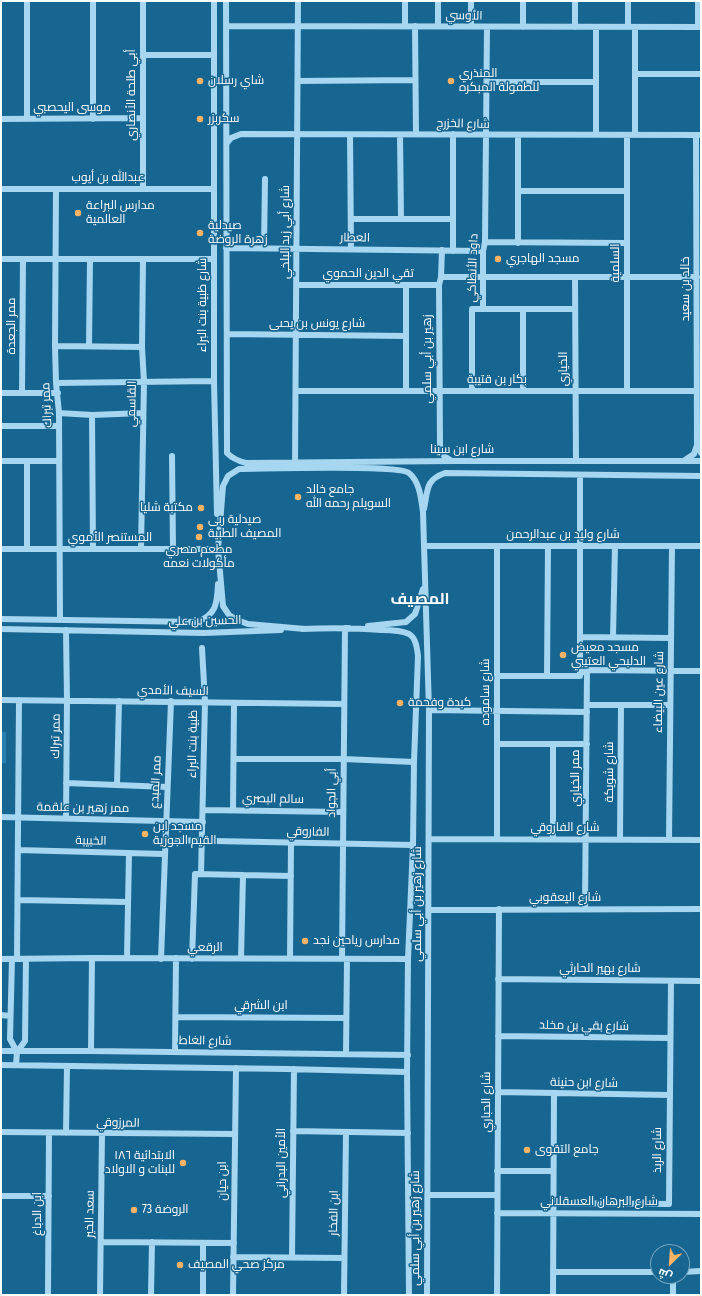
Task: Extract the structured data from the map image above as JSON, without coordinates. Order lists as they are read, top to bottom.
{
  "streets": {
    "street": [
      "الأوسي",
      "أبي طلحة الأنصاري",
      "موسى اليحصبي",
      "شارع الخزرج",
      "عبدالله بن أيوب",
      "شارع أبي زيد البلخي",
      "العطار",
      "السلمية",
      "داود الأنطاكي",
      "تقي الدين الحموي",
      "خالد بن سعيد",
      "شارع ظبية بنت البراء",
      "شارع يونس بن يحىى",
      "ممر الجعدة",
      "زهير بن أبي سلمي",
      "الخياري",
      "بكار بن قتيبة",
      "القاسمي",
      "ممر تبراك",
      "شارع ابن سينا",
      "شارع وليد بن عبدالرحمن",
      "المستنصر الأموي",
      "الحسين بن علي",
      "السيف الأمدي",
      "شارع ساموده",
      "شارع عين البيضاء",
      "ظبية بنت البراء",
      "شارع شويكة",
      "ممر الخياري",
      "ممر المبدع",
      "أبي الجواد",
      "سالم البصري",
      "ممر زهير بن علقمة",
      "شارع الفاروقي",
      "الفاروقي",
      "الخبيبة",
      "شارع اليعقوبي",
      "شارع زهير بن أبي سلمي",
      "الرقعي",
      "شارع بهير الحارثي",
      "ابن الشرقي",
      "شارع بقي بن مخلد",
      "شارع الغاط",
      "شارع ابن حنينة",
      "شارع الحباري",
      "المرزوقي",
      "شارع الربذ",
      "الأمين البدراني",
      "ابن حيان",
      "شارع البرهان العسقلاني",
      "ابن الفخار",
      "ابن الدباغ",
      "سعد الخير"
    ]
  },
  "crossings": [
    ["الأوسي", "شارع أبي زيد البلخي"],
    ["الأوسي", "داود الأنطاكي"],
    ["الأوسي", "شارع ظبية بنت البراء"],
    ["أبي طلحة الأنصاري", "موسى اليحصبي"],
    ["أبي طلحة الأنصاري", "عبدالله بن أيوب"],
    ["شارع الخزرج", "شارع أبي زيد البلخي"],
    ["شارع الخزرج", "السلمية"],
    ["شارع الخزرج", "داود الأنطاكي"],
    ["شارع الخزرج", "خالد بن سعيد"],
    ["عبدالله بن أيوب", "شارع ظبية بنت البراء"],
    ["عبدالله بن أيوب", "ممر تبراك"],
    ["شارع أبي زيد البلخي", "العطار"],
    ["شارع أبي زيد البلخي", "تقي الدين الحموي"],
    ["شارع أبي زيد البلخي", "شارع يونس بن يحىى"],
    ["شارع أبي زيد البلخي", "بكار بن قتيبة"],
    ["شارع أبي زيد البلخي", "شارع ابن سينا"],
    ["العطار", "داود الأنطاكي"],
    ["العطار", "شارع ظبية بنت البراء"],
    ["العطار", "زهير بن أبي سلمي"],
    ["السلمية", "بكار بن قتيبة"],
    ["داود الأنطاكي", "بكار بن قتيبة"],
    ["تقي الدين الحموي", "زهير بن أبي سلمي"],
    ["خالد بن سعيد", "بكار بن قتيبة"],
    ["شارع ظبية بنت البراء", "شارع يونس بن يحىى"],
    ["شارع ظبية بنت البراء", "شارع ابن سينا"],
    ["شارع ظبية بنت البراء", "المستنصر الأموي"],
    ["شارع ظبية بنت البراء", "الحسين بن علي"],
    ["زهير بن أبي سلمي", "بكار بن قتيبة"],
    ["زهير بن أبي سلمي", "شارع ابن سينا"],
    ["الخياري", "بكار بن قتيبة"],
    ["الخياري", "شارع ابن سينا"],
    ["القاسمي", "المستنصر الأموي"],
    ["ممر تبراك", "المستنصر الأموي"],
    ["ممر تبراك", "الحسين بن علي"],
    ["ممر تبراك", "السيف الأمدي"],
    ["ممر تبراك", "ممر زهير بن علقمة"],
    ["شارع ابن سينا", "شارع زهير بن أبي سلمي"],
    ["شارع وليد بن عبدالرحمن", "شارع ساموده"],
    ["شارع وليد بن عبدالرحمن", "شارع عين البيضاء"],
    ["شارع وليد بن عبدالرحمن", "شارع زهير بن أبي سلمي"],
    ["الحسين بن علي", "أبي الجواد"],
    ["الحسين بن علي", "شارع زهير بن أبي سلمي"],
    ["السيف الأمدي", "ظبية بنت البراء"],
    ["السيف الأمدي", "ممر المبدع"],
    ["السيف الأمدي", "أبي الجواد"],
    ["شارع ساموده", "شارع الفاروقي"],
    ["شارع عين البيضاء", "شارع الفاروقي"],
    ["ظبية بنت البراء", "سالم البصري"],
    ["ظبية بنت البراء", "ممر زهير بن علقمة"],
    ["ظبية بنت البراء", "الفاروقي"],
    ["شارع شويكة", "شارع الفاروقي"],
    ["ممر الخياري", "شارع الفاروقي"],
    ["ممر الخياري", "شارع اليعقوبي"],
    ["ممر المبدع", "ممر زهير بن علقمة"],
    ["ممر المبدع", "الفاروقي"],
    ["ممر المبدع", "الخبيبة"],
    ["ممر المبدع", "الرقعي"],
    ["أبي الجواد", "سالم البصري"],
    ["أبي الجواد", "الفاروقي"],
    ["أبي الجواد", "الرقعي"],
    ["أبي الجواد", "ابن الشرقي"],
    ["أبي الجواد", "شارع الغاط"],
    ["شارع الفاروقي", "شارع زهير بن أبي سلمي"],
    ["الفاروقي", "شارع زهير بن أبي سلمي"],
    ["شارع اليعقوبي", "شارع زهير بن أبي سلمي"],
    ["شارع اليعقوبي", "شارع الحباري"],
    ["شارع زهير بن أبي سلمي", "الرقعي"],
    ["شارع زهير بن أبي سلمي", "شارع الغاط"],
    ["شارع بهير الحارثي", "شارع الحباري"],
    ["شارع بهير الحارثي", "شارع الربذ"],
    ["شارع بقي بن مخلد", "شارع الحباري"],
    ["شارع بقي بن مخلد", "شارع الربذ"],
    ["شارع ابن حنينة", "شارع الحباري"],
    ["شارع ابن حنينة", "شارع الربذ"],
    ["شارع الحباري", "شارع البرهان العسقلاني"],
    ["المرزوقي", "ابن حيان"],
    ["المرزوقي", "ابن الدباغ"],
    ["المرزوقي", "سعد الخير"]
  ],
  "districts": ["المصيف"],
  "places": [
    "شاي رسلان",
    "المنذري للطفولة المبكره",
    "سكربزر",
    "مدارس البراعة العالمية",
    "صيدلية زهرة الروضة",
    "مسجد الهاجري",
    "جامع خالد السويلم رحمه الله",
    "مكتبة شليا",
    "صيدلية ربى المصيف الطبية",
    "مطعم مصري مأكولات نعمه",
    "مسجد معيض الدلبحي العتيبي",
    "كبدة وفحمة",
    "مسجد ابن القيم الجوزية",
    "مدارس رياحين نجد",
    "جامع التقوى",
    "الابتدائية ١٨٦ للبنات و الاولاد",
    "الروضة 73",
    "مركز صحي المصيف"
  ],
  "north": "bottom left"
}
